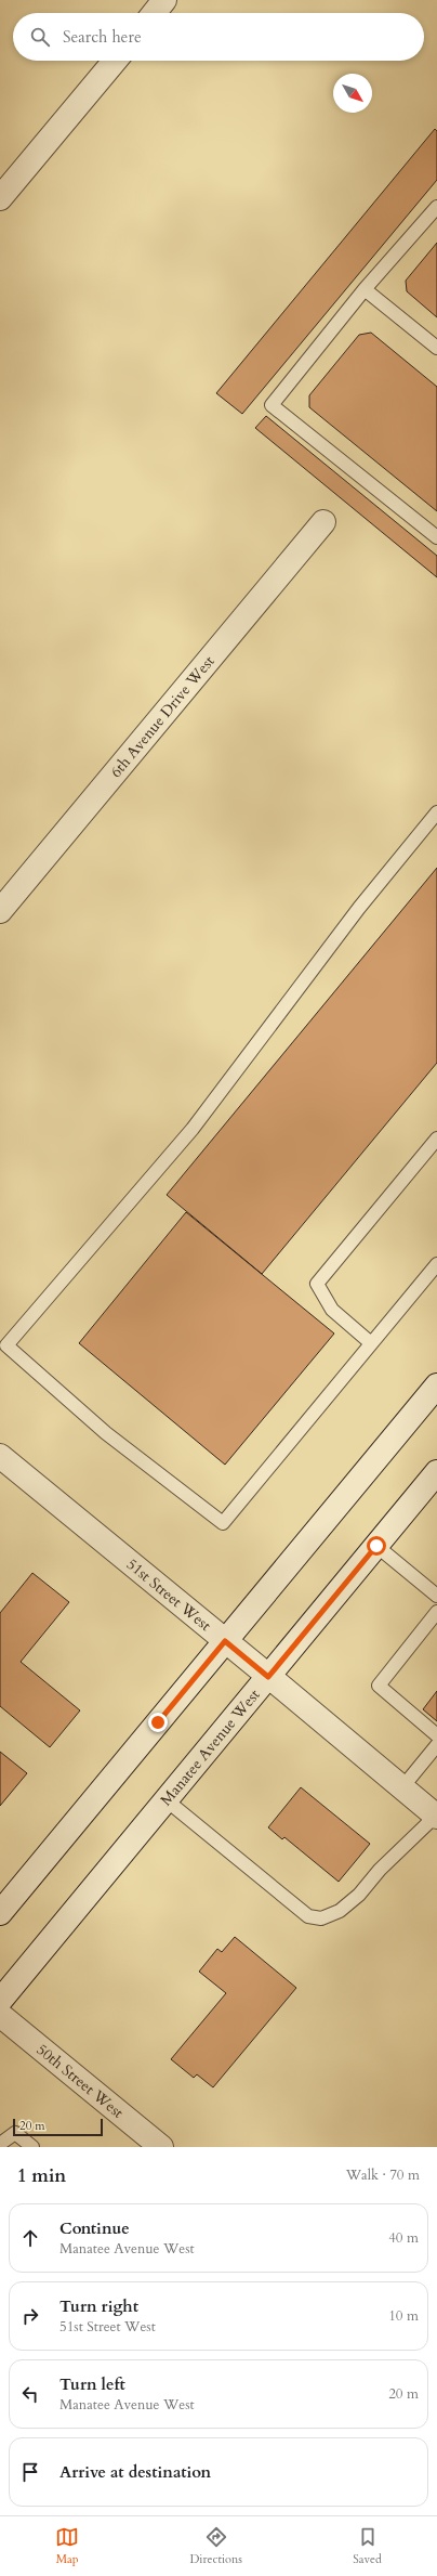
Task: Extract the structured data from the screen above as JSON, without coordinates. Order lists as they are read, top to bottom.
{
  "streets": {
    "street": [
      "6th Avenue Drive West",
      "51st Street West",
      "Manatee Avenue West",
      "50th Street West"
    ]
  },
  "crossings": [
    ["51st Street West", "Manatee Avenue West"]
  ],
  "scale_bar": "20 m",
  "north": "bottom right",
  "page": {
    "search": "Search here",
    "scale": "20 m",
    "heading": ["1 min", "Walk · 70 m"],
    "list": [
      ["Continue", "Manatee Avenue West", "40 m"],
      ["Turn right", "51st Street West", "10 m"],
      ["Turn left", "Manatee Avenue West", "20 m"],
      "Arrive at destination"
    ],
    "nav": ["Map", "Directions", "Saved"]
  }
}
